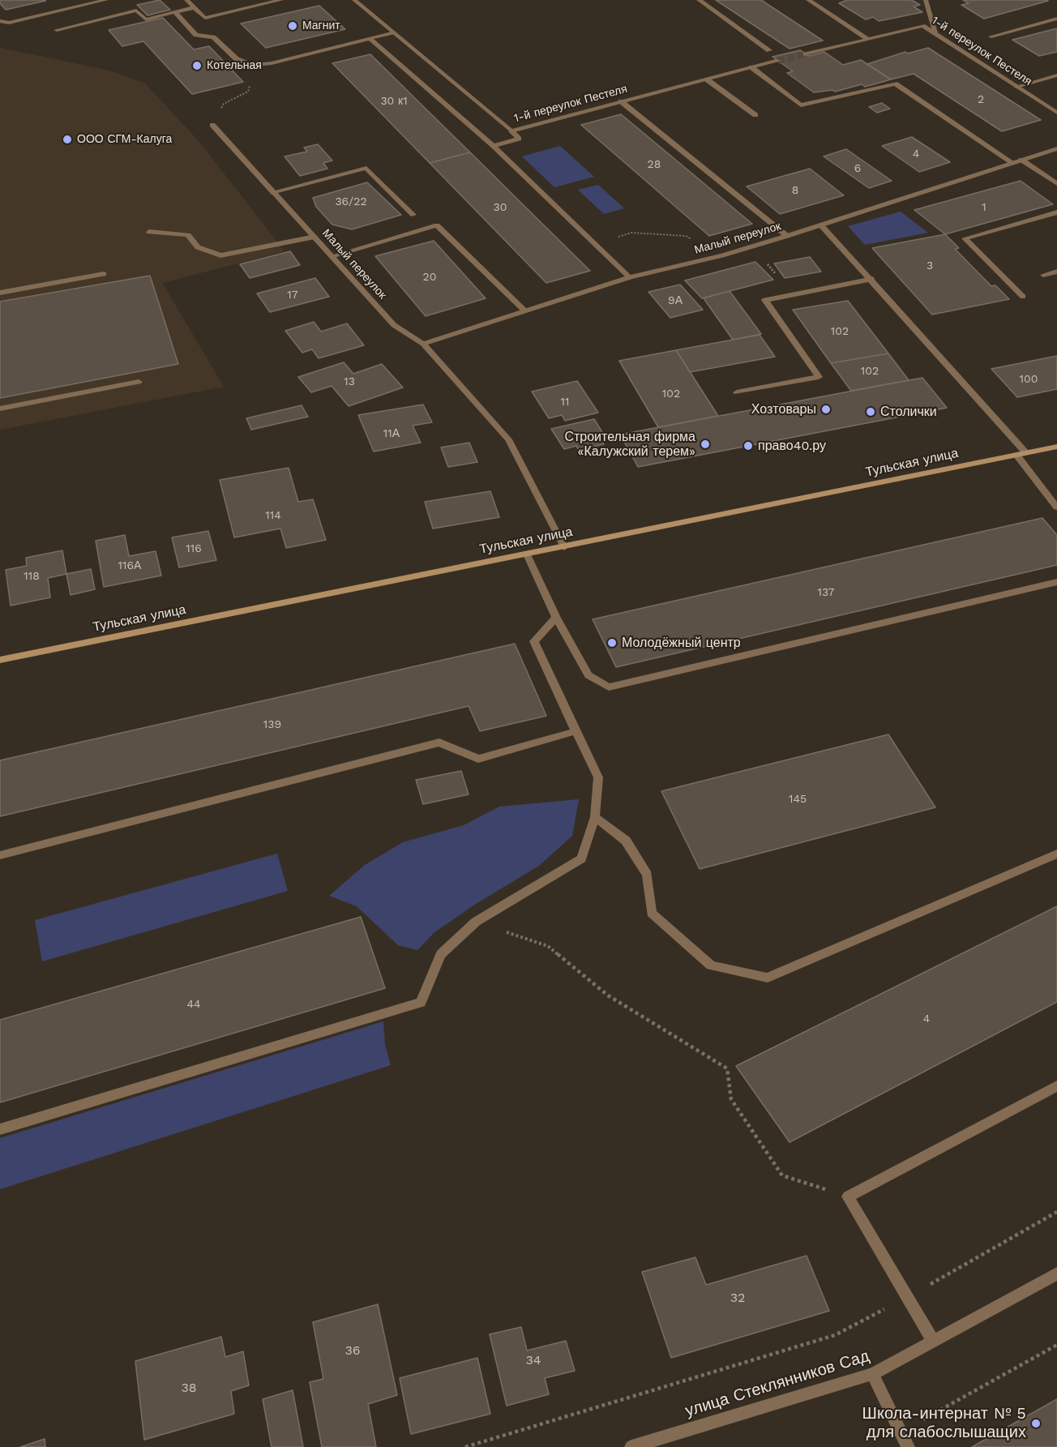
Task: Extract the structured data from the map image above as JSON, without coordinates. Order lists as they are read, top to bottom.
{
  "streets": {
    "main road": ["Тульская улица"],
    "street": ["1-й переулок Пестеля", "Малый переулок", "улица Стеклянников Сад"]
  },
  "crossings": [
    ["Малый переулок", "Тульская улица"]
  ],
  "places": [
    "Магнит",
    "Котельная",
    "ООО СГМ-Калуга",
    "Хозтовары",
    "Столички",
    "Строительная фирма «Калужский терем»",
    "право40.ру",
    "Молодёжный центр",
    "Школа-интернат № 5 для слабослышащих"
  ],
  "house_numbers": [
    "2",
    "30 к1",
    "4",
    "28",
    "6",
    "8",
    "36/22",
    "30",
    "1",
    "3",
    "20",
    "17",
    "9А",
    "102",
    "102",
    "100",
    "13",
    "102",
    "11",
    "11А",
    "114",
    "116",
    "116А",
    "118",
    "137",
    "139",
    "145",
    "44",
    "4",
    "32",
    "36",
    "34",
    "38"
  ]
}
